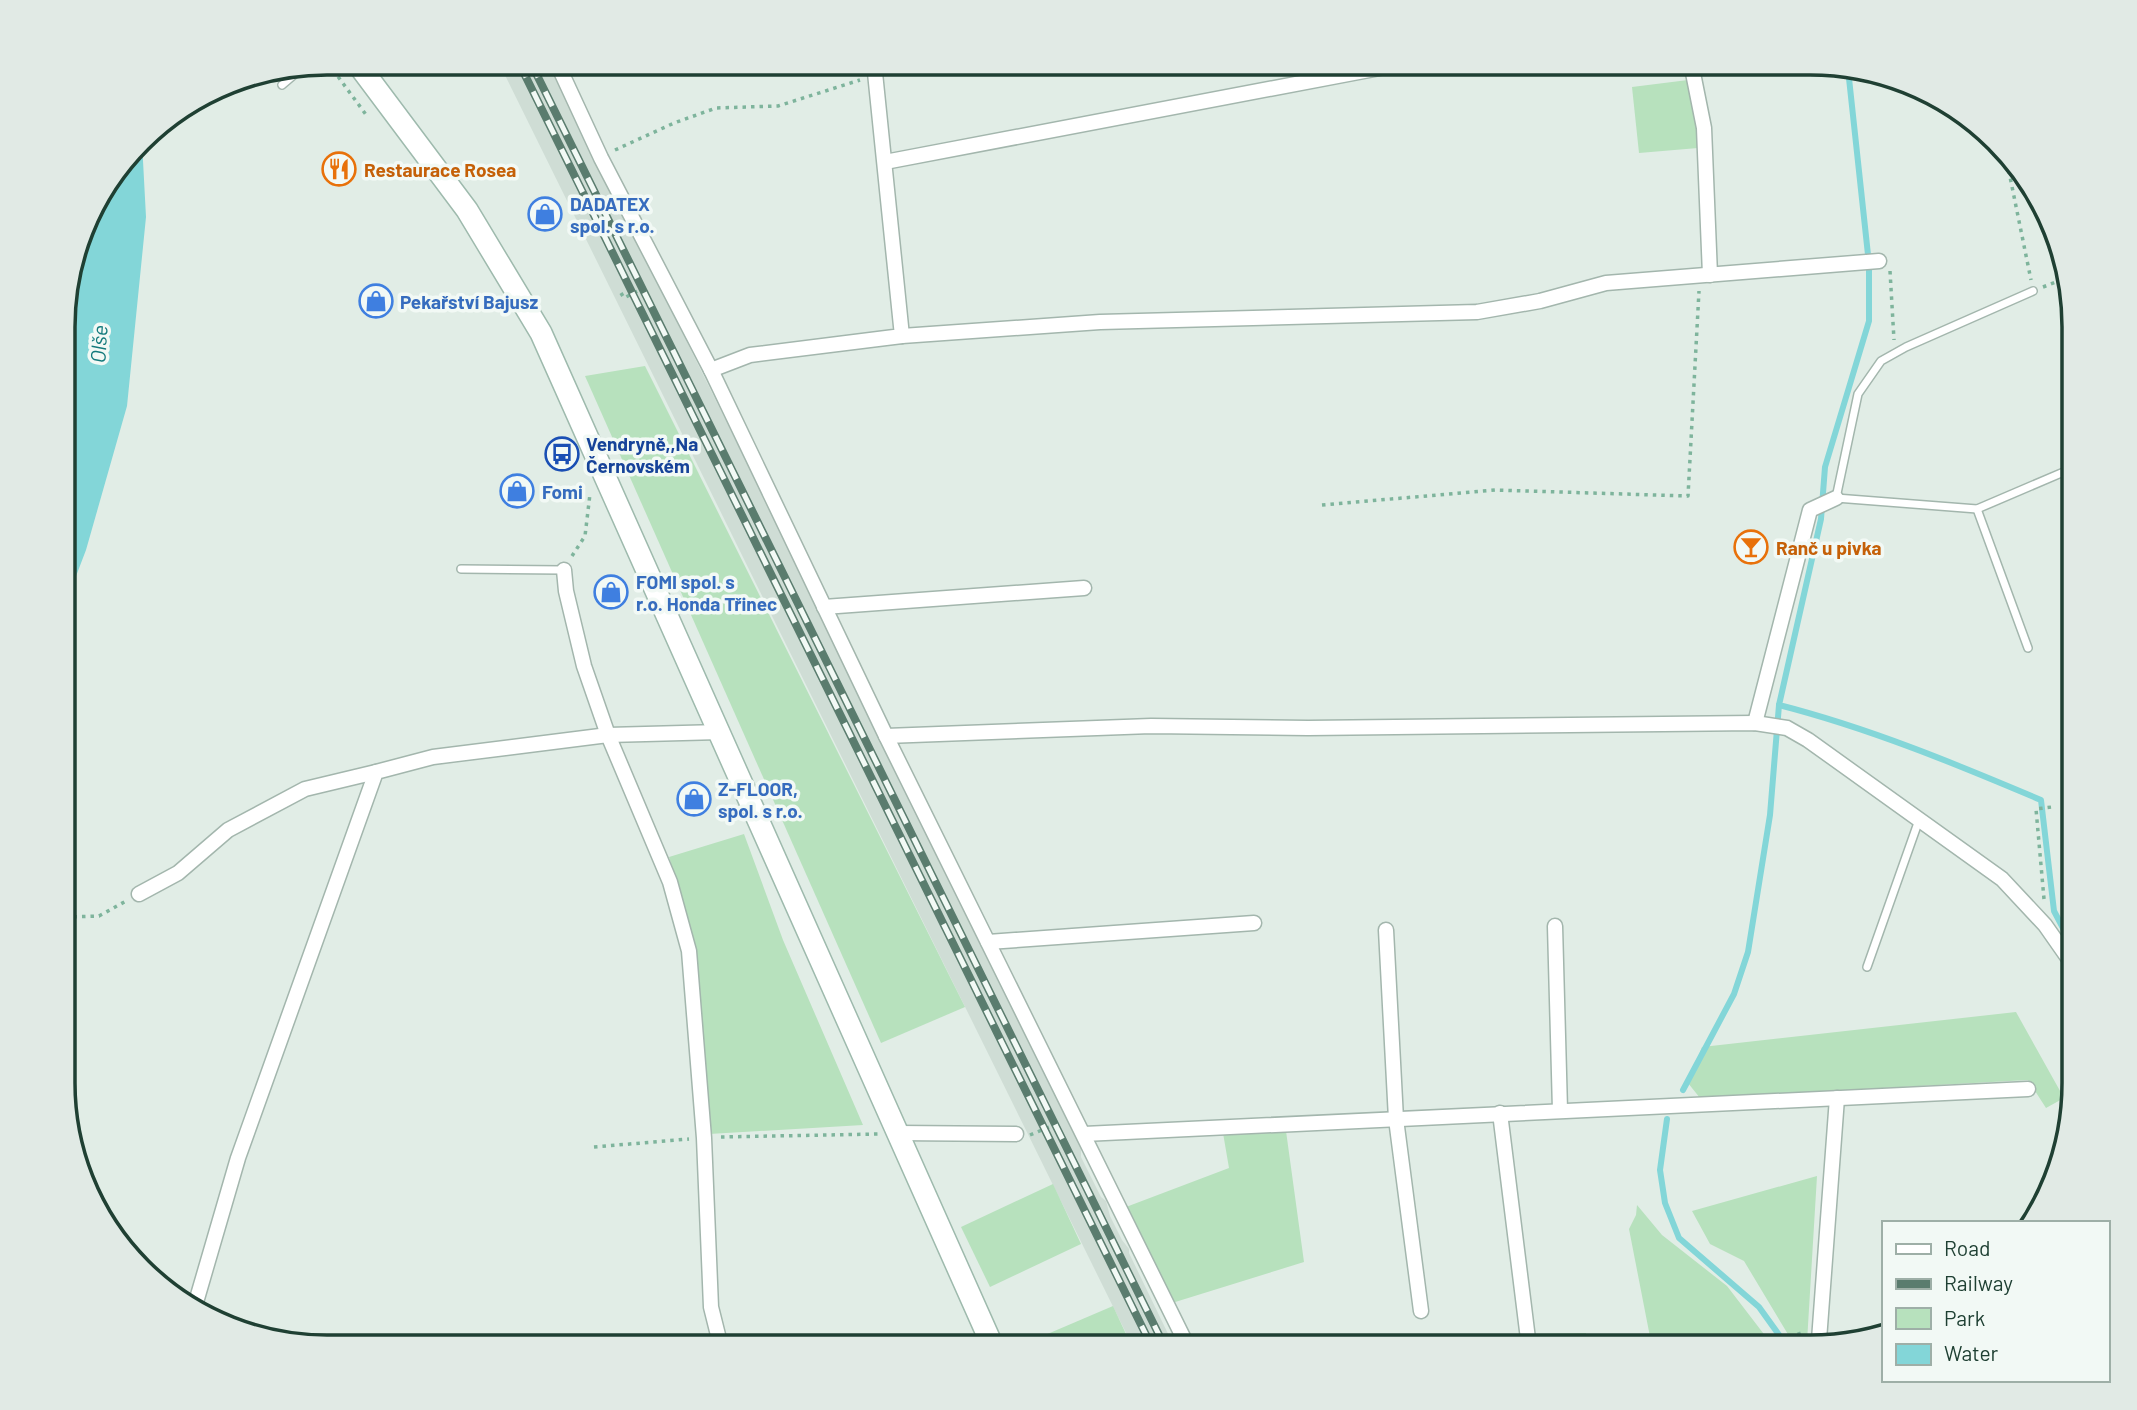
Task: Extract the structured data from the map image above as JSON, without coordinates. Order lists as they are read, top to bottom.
{
  "water": ["Olše"],
  "places": {
    "restaurant": ["Restaurace Rosea"],
    "shop": [
      "DADATEX spol. s r.o.",
      "Pekařství Bajusz",
      "Fomi",
      "FOMI spol. s r.o. Honda Třinec",
      "Z-FLOOR, spol. s r.o."
    ],
    "bus stop": ["Vendryně,,Na Černovském"],
    "bar": ["Ranč u pivka"]
  },
  "legend": [
    "Road",
    "Railway",
    "Park",
    "Water"
  ]
}
